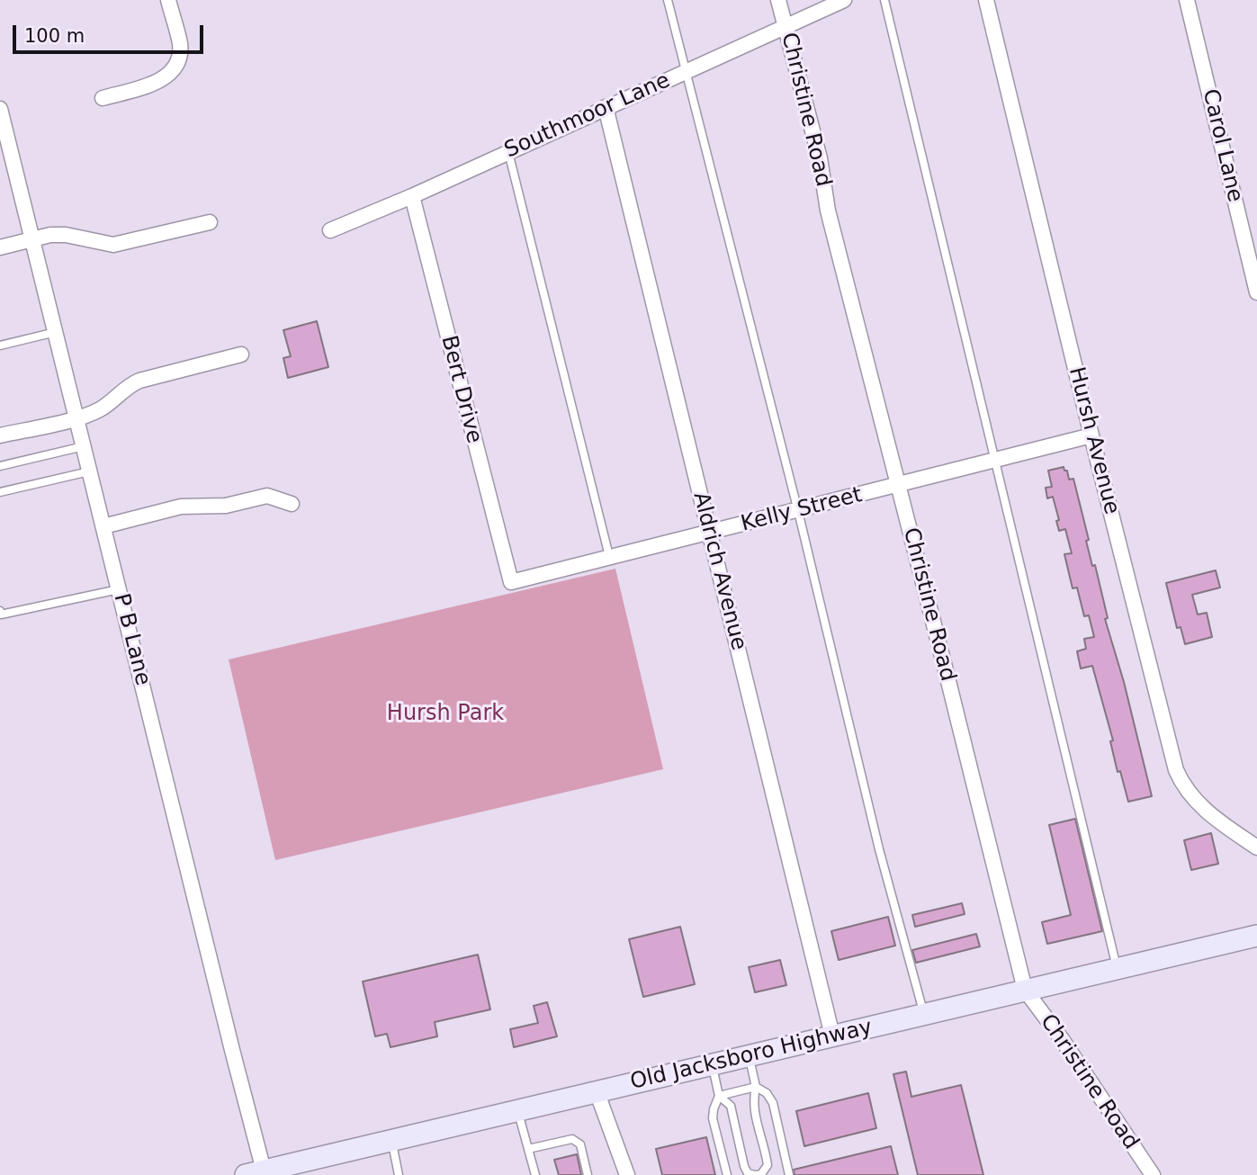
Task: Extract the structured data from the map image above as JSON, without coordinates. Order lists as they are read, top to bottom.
{
  "streets": {
    "main road": ["Old Jacksboro Highway"],
    "street": [
      "Christine Road",
      "Southmoor Lane",
      "Carol Lane",
      "Bert Drive",
      "Hursh Avenue",
      "Kelly Street",
      "Aldrich Avenue",
      "P B Lane"
    ]
  },
  "crossings": [
    ["Christine Road", "Southmoor Lane"],
    ["Christine Road", "Kelly Street"],
    ["Christine Road", "Old Jacksboro Highway"],
    ["Southmoor Lane", "Bert Drive"],
    ["Southmoor Lane", "Aldrich Avenue"],
    ["Bert Drive", "Kelly Street"],
    ["Hursh Avenue", "Kelly Street"],
    ["Kelly Street", "Aldrich Avenue"],
    ["Aldrich Avenue", "Old Jacksboro Highway"],
    ["P B Lane", "Old Jacksboro Highway"]
  ],
  "parks": ["Hursh Park"],
  "scale_bar": "100 m"
}
